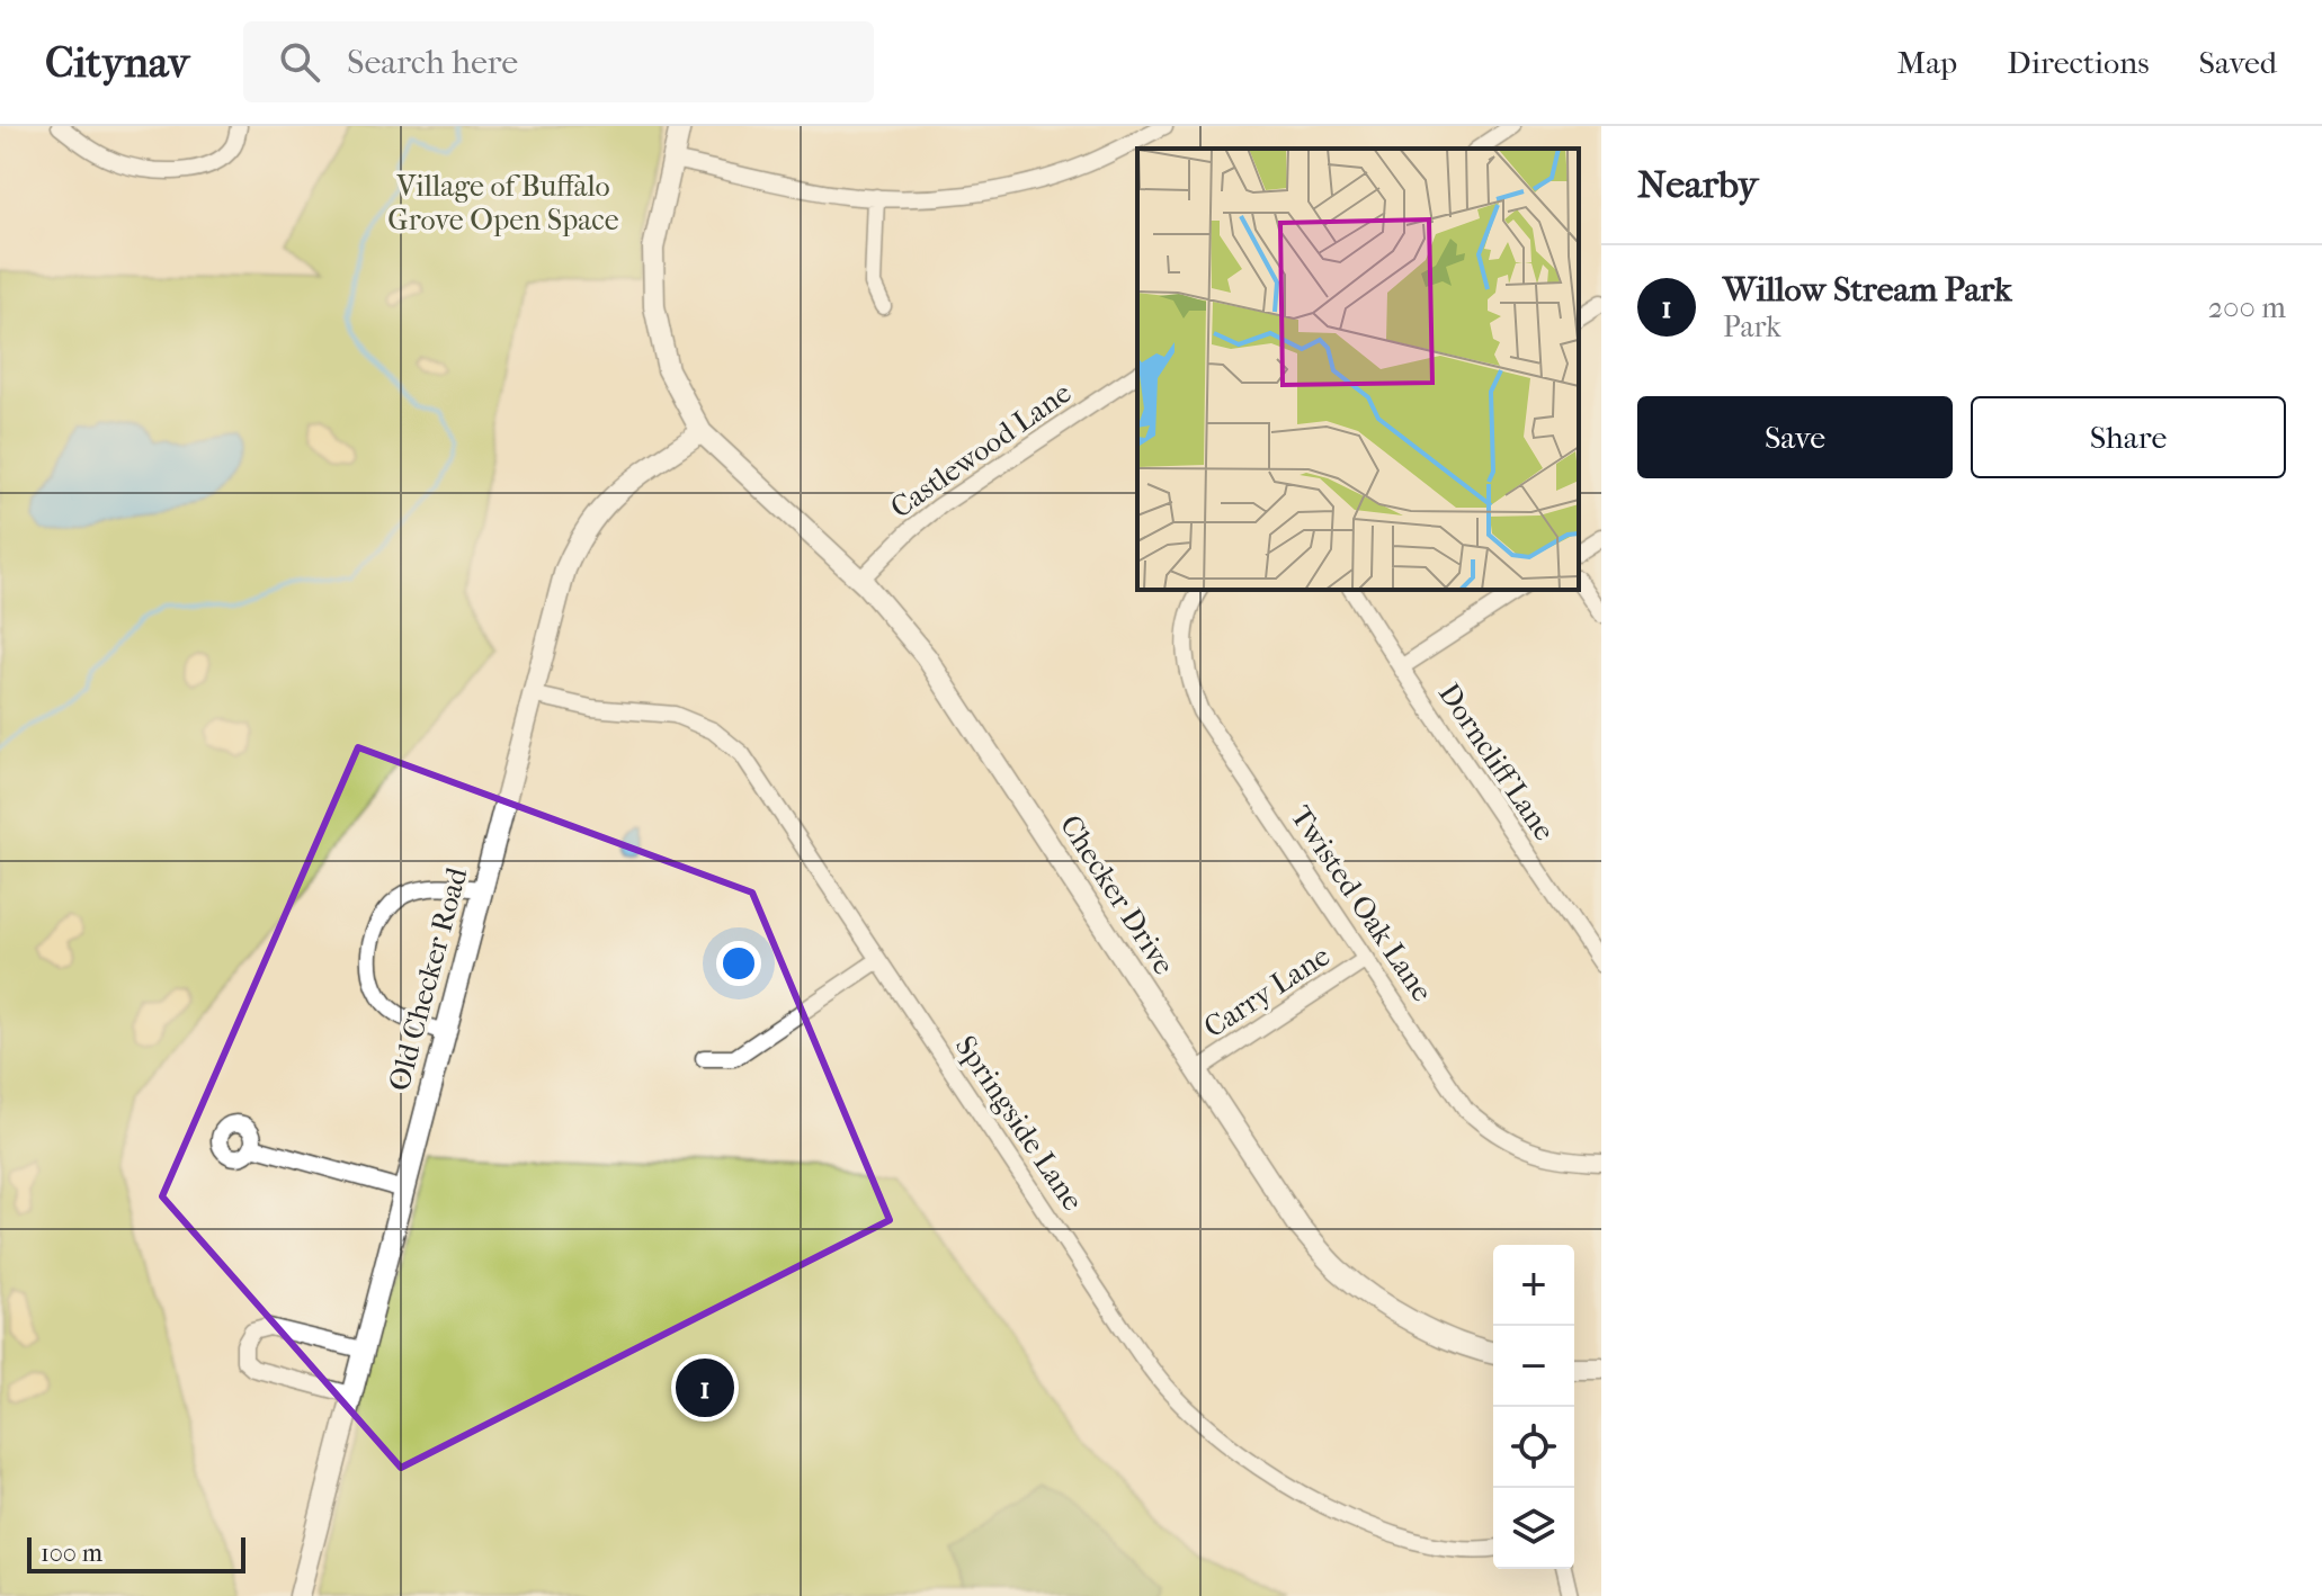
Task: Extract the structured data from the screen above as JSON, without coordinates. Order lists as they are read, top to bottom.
{
  "streets": {
    "street": [
      "Castlewood Lane",
      "Dorncliff Lane",
      "Checker Drive",
      "Twisted Oak Lane",
      "Old Checker Road",
      "Carry Lane",
      "Springside Lane"
    ]
  },
  "crossings": [
    ["Castlewood Lane", "Checker Drive"],
    ["Checker Drive", "Old Checker Road"],
    ["Checker Drive", "Carry Lane"],
    ["Twisted Oak Lane", "Carry Lane"],
    ["Old Checker Road", "Springside Lane"]
  ],
  "parks": ["Village of Buffalo Grove Open Space"],
  "scale_bar": "100 m",
  "page": {
    "header": "Citynav",
    "search": "Search here",
    "nav": ["Map", "Directions", "Saved"],
    "heading": "Nearby",
    "list": [
      {
        "mark": "1",
        "name": "Willow Stream Park",
        "note": "Park",
        "value": "200 m"
      }
    ],
    "buttons": ["Save", "Share"],
    "map_buttons": ["+", "−"],
    "pins": "1",
    "scale": "100 m"
  }
}
